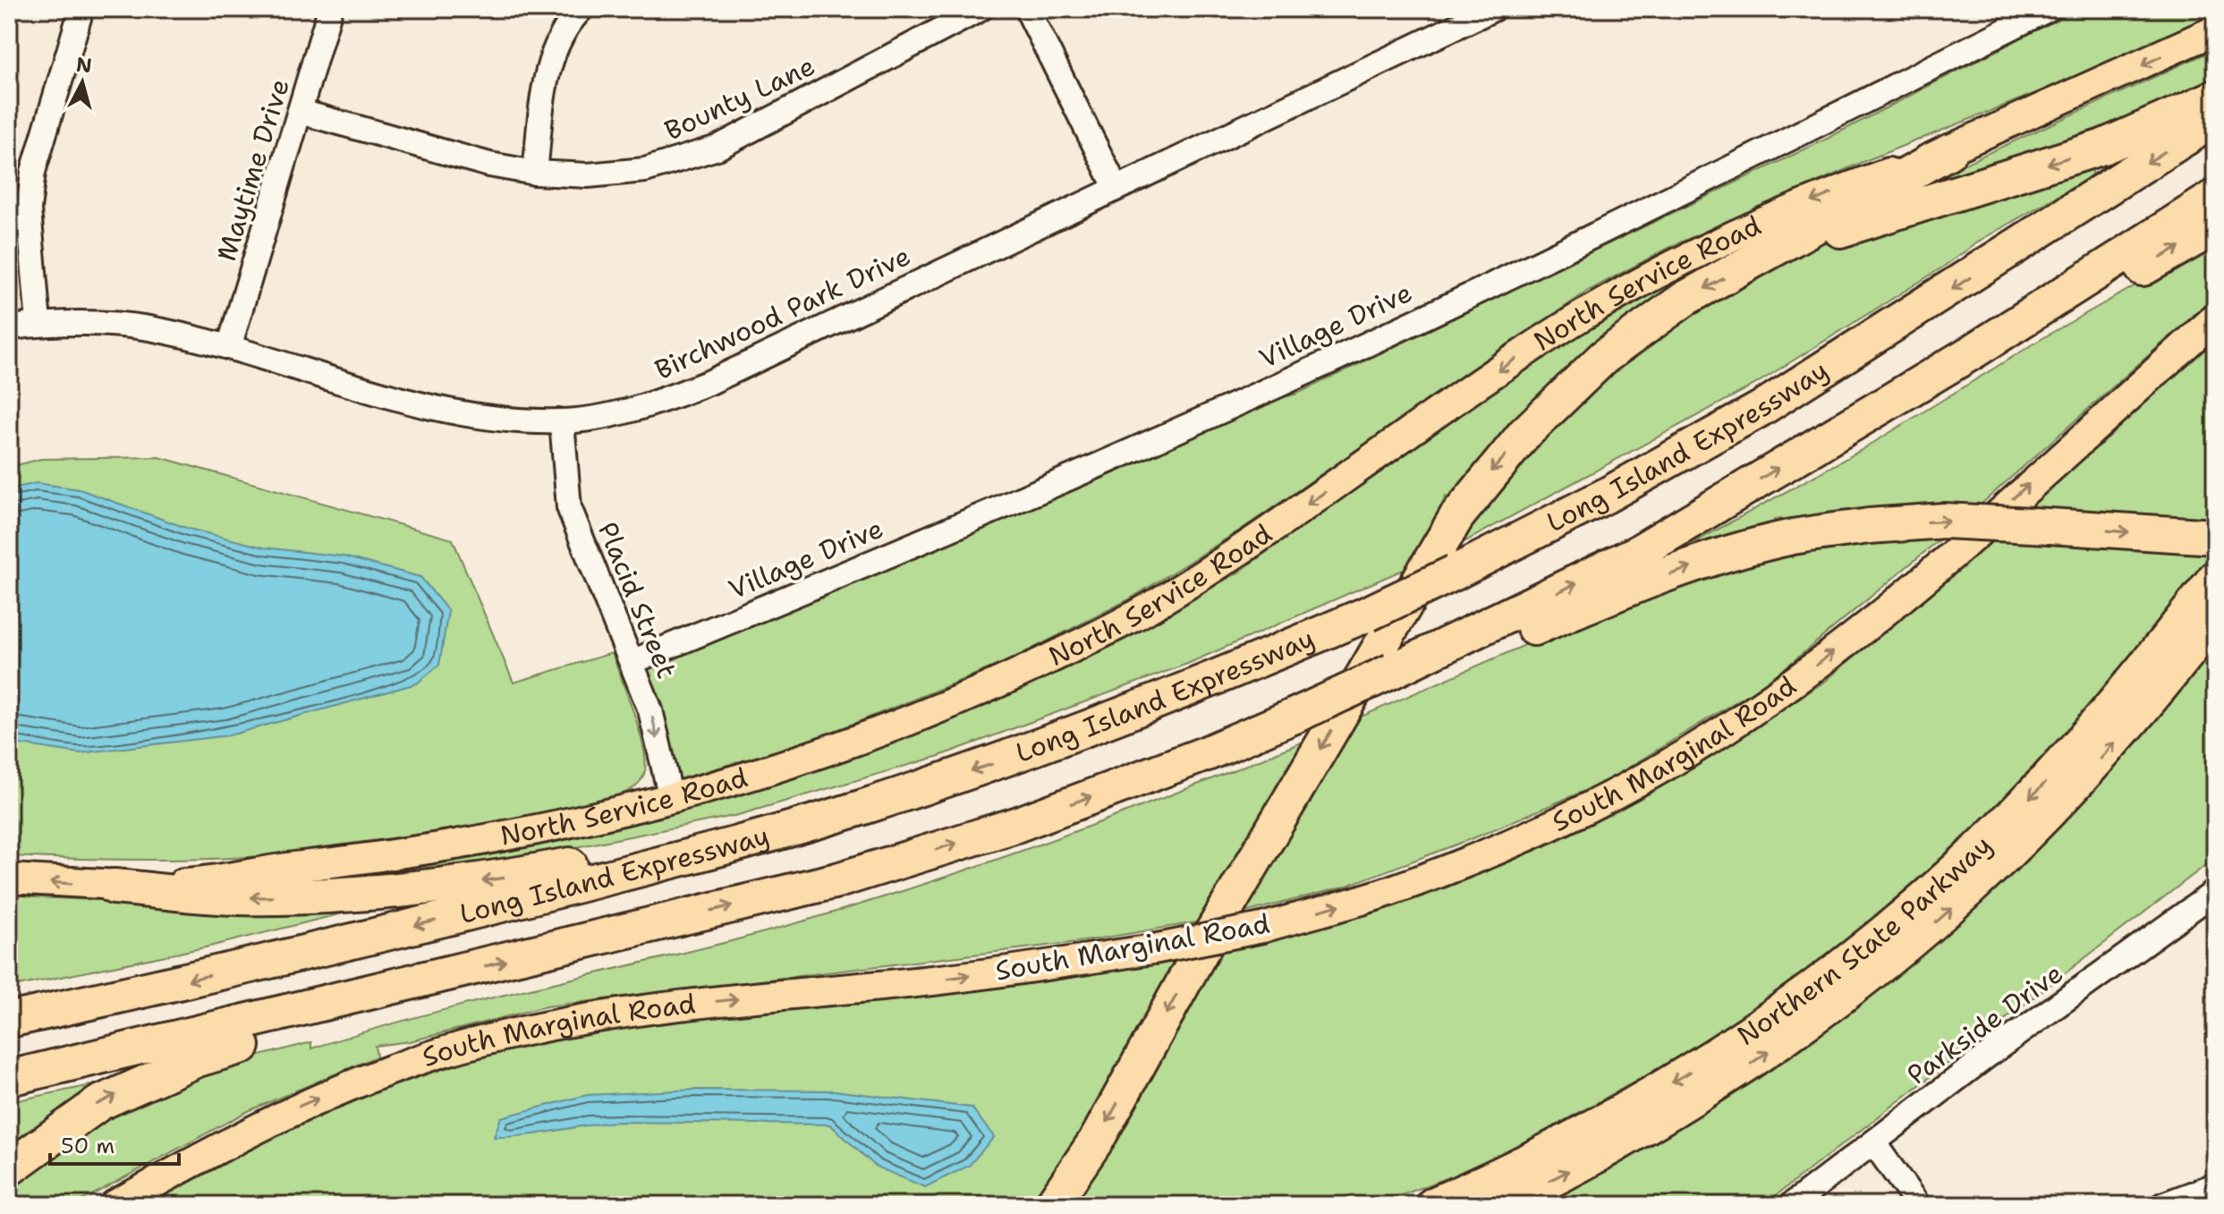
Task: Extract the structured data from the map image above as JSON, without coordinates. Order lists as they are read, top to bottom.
{
  "streets": {
    "highway": ["Long Island Expressway", "Northern State Parkway"],
    "main road": ["North Service Road", "South Marginal Road"],
    "street": [
      "Bounty Lane",
      "Maytime Drive",
      "Birchwood Park Drive",
      "Village Drive",
      "Placid Street",
      "Parkside Drive"
    ]
  },
  "crossings": [
    ["Bounty Lane", "Maytime Drive"],
    ["Maytime Drive", "Birchwood Park Drive"],
    ["North Service Road", "Placid Street"],
    ["Birchwood Park Drive", "Placid Street"],
    ["Village Drive", "Placid Street"]
  ],
  "one_way": ["North Service Road", "Placid Street", "South Marginal Road"],
  "scale_bar": "50 m",
  "north": "top"
}
